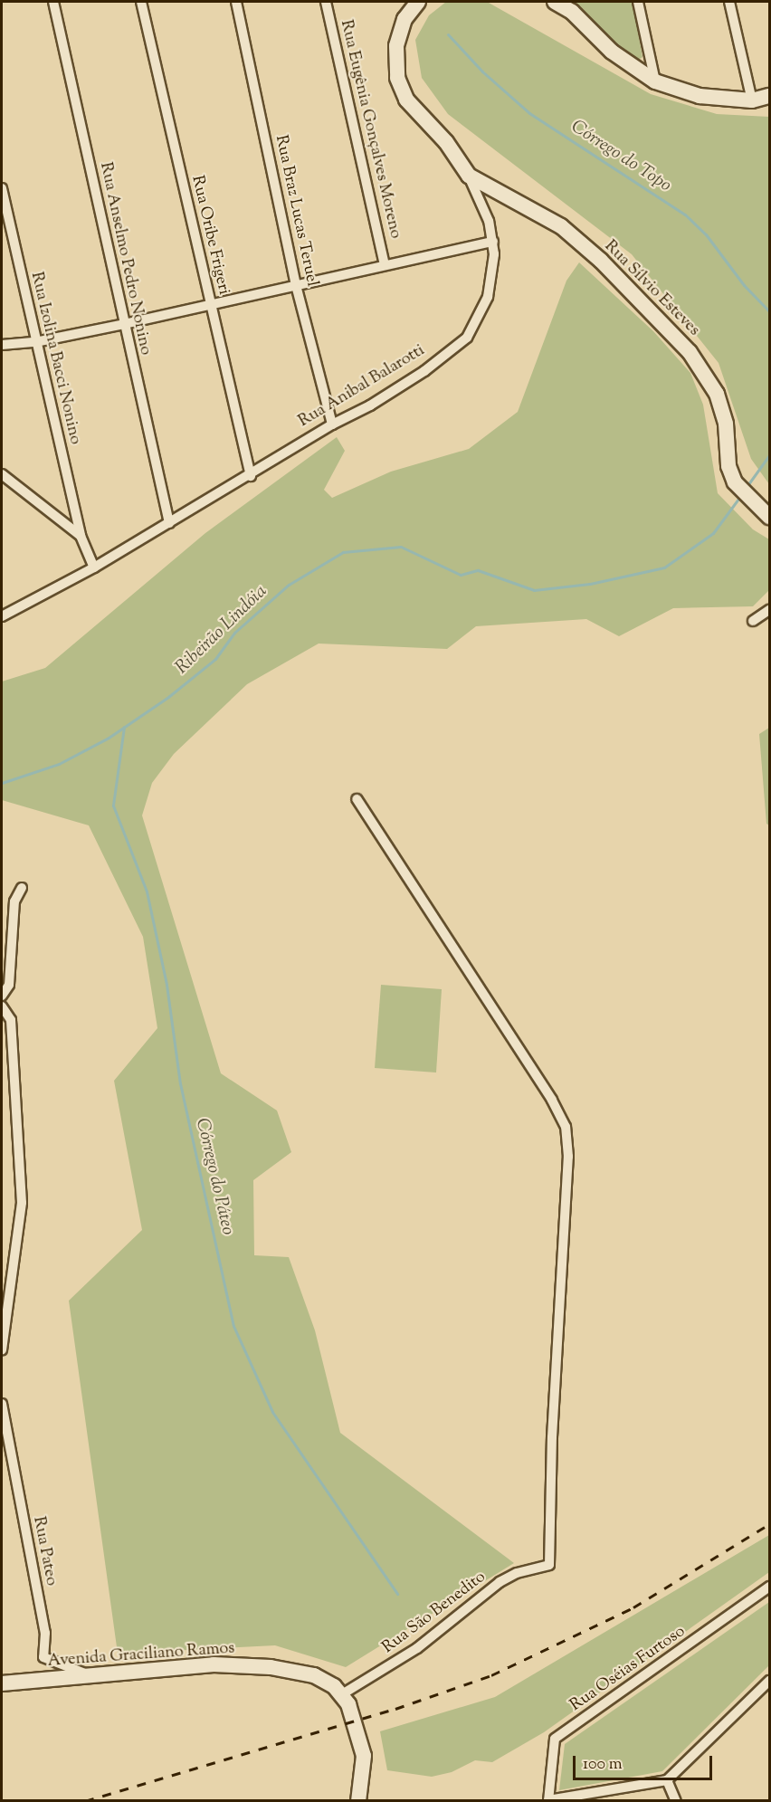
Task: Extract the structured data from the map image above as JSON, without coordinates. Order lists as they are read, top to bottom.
{
  "streets": {
    "street": [
      "Rua Eugênia Gonçalves Moreno",
      "Rua Braz Lucas Teruel",
      "Rua Oribe Frigeri",
      "Rua Anselmo Pedro Nonino",
      "Rua Sílvio Esteves",
      "Rua Izolina Bacci Nonino",
      "Rua Anibal Balarotti",
      "Rua Pateo",
      "Rua São Benedito",
      "Avenida Graciliano Ramos",
      "Rua Oséias Furtoso"
    ]
  },
  "crossings": [
    ["Rua Braz Lucas Teruel", "Rua Anibal Balarotti"],
    ["Rua Oribe Frigeri", "Rua Anibal Balarotti"],
    ["Rua Anselmo Pedro Nonino", "Rua Anibal Balarotti"],
    ["Rua Sílvio Esteves", "Rua Anibal Balarotti"],
    ["Rua Izolina Bacci Nonino", "Rua Anibal Balarotti"],
    ["Rua Pateo", "Avenida Graciliano Ramos"],
    ["Rua São Benedito", "Avenida Graciliano Ramos"]
  ],
  "water": ["Córrego do Topo", "Ribeirão Lindóia", "Córrego do Páteo"],
  "scale_bar": "100 m"
}
